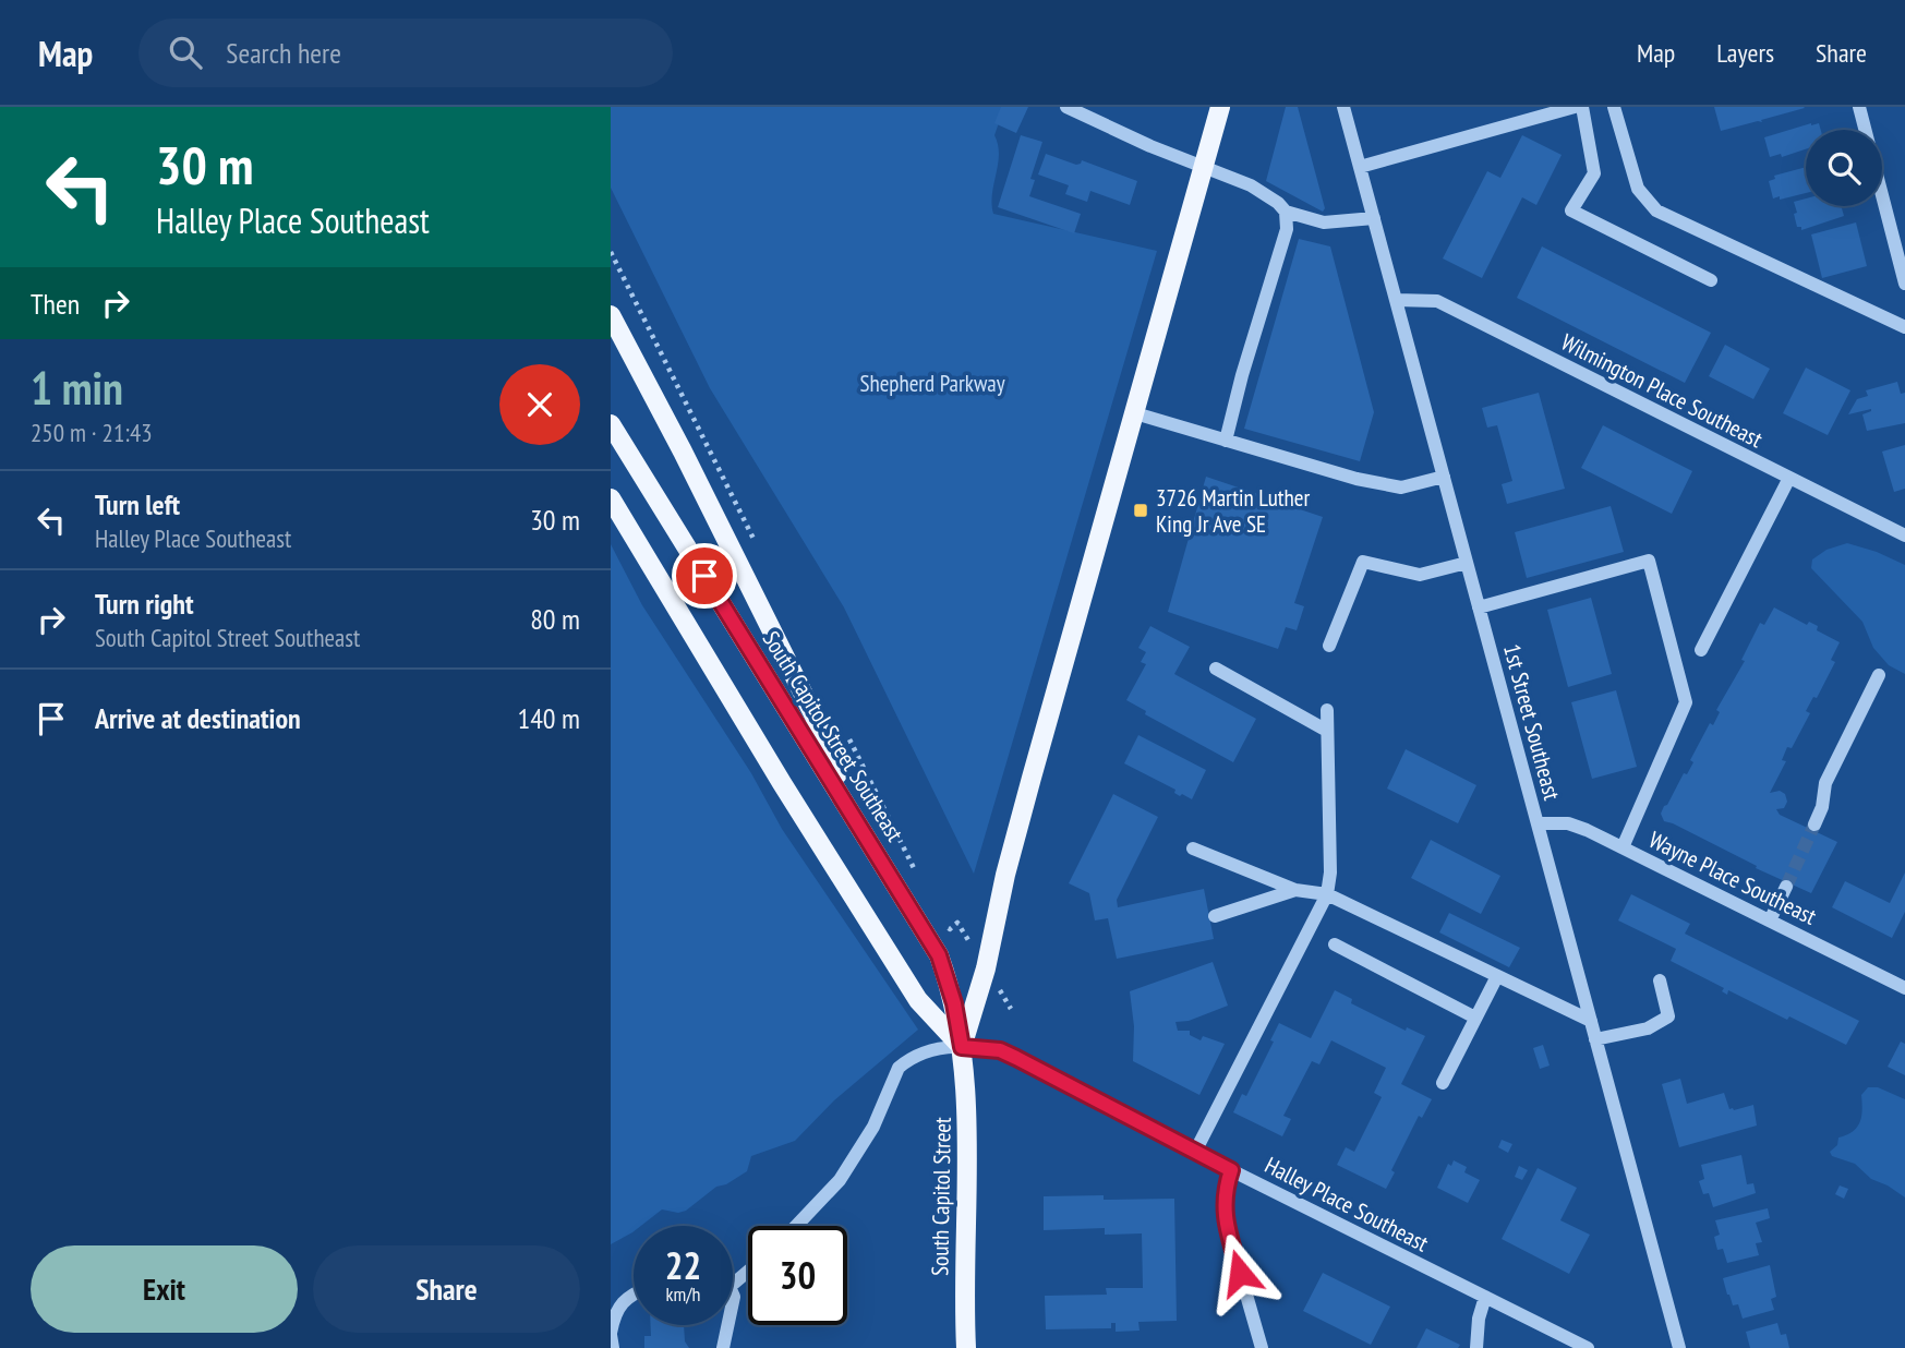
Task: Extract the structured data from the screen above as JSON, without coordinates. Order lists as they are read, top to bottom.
{
  "streets": {
    "main road": ["South Capitol Street Southeast", "South Capitol Street"],
    "street": [
      "Wilmington Place Southeast",
      "1st Street Southeast",
      "Wayne Place Southeast",
      "Halley Place Southeast"
    ]
  },
  "crossings": [
    ["Wilmington Place Southeast", "1st Street Southeast"],
    ["1st Street Southeast", "Wayne Place Southeast"],
    ["South Capitol Street Southeast", "South Capitol Street"],
    ["South Capitol Street Southeast", "Halley Place Southeast"],
    ["South Capitol Street", "Halley Place Southeast"]
  ],
  "parks": ["Shepherd Parkway"],
  "places": {
    "transit": ["3726 Martin Luther King Jr Ave SE"]
  },
  "page": {
    "header": "Map",
    "search": "Search here",
    "nav": ["Map", "Layers", "Share"],
    "turn": ["30 m", "Halley Place Southeast"],
    "then": "Then",
    "heading": ["1 min", "250 m · 21:43"],
    "list": [
      {
        "name": "Turn left",
        "note": "Halley Place Southeast",
        "value": "30 m"
      },
      {
        "name": "Turn right",
        "note": "South Capitol Street Southeast",
        "value": "80 m"
      },
      {
        "name": "Arrive at destination",
        "value": "140 m"
      }
    ],
    "speed": "22 km/h",
    "limit": "30",
    "buttons": ["Exit", "Share"]
  }
}
